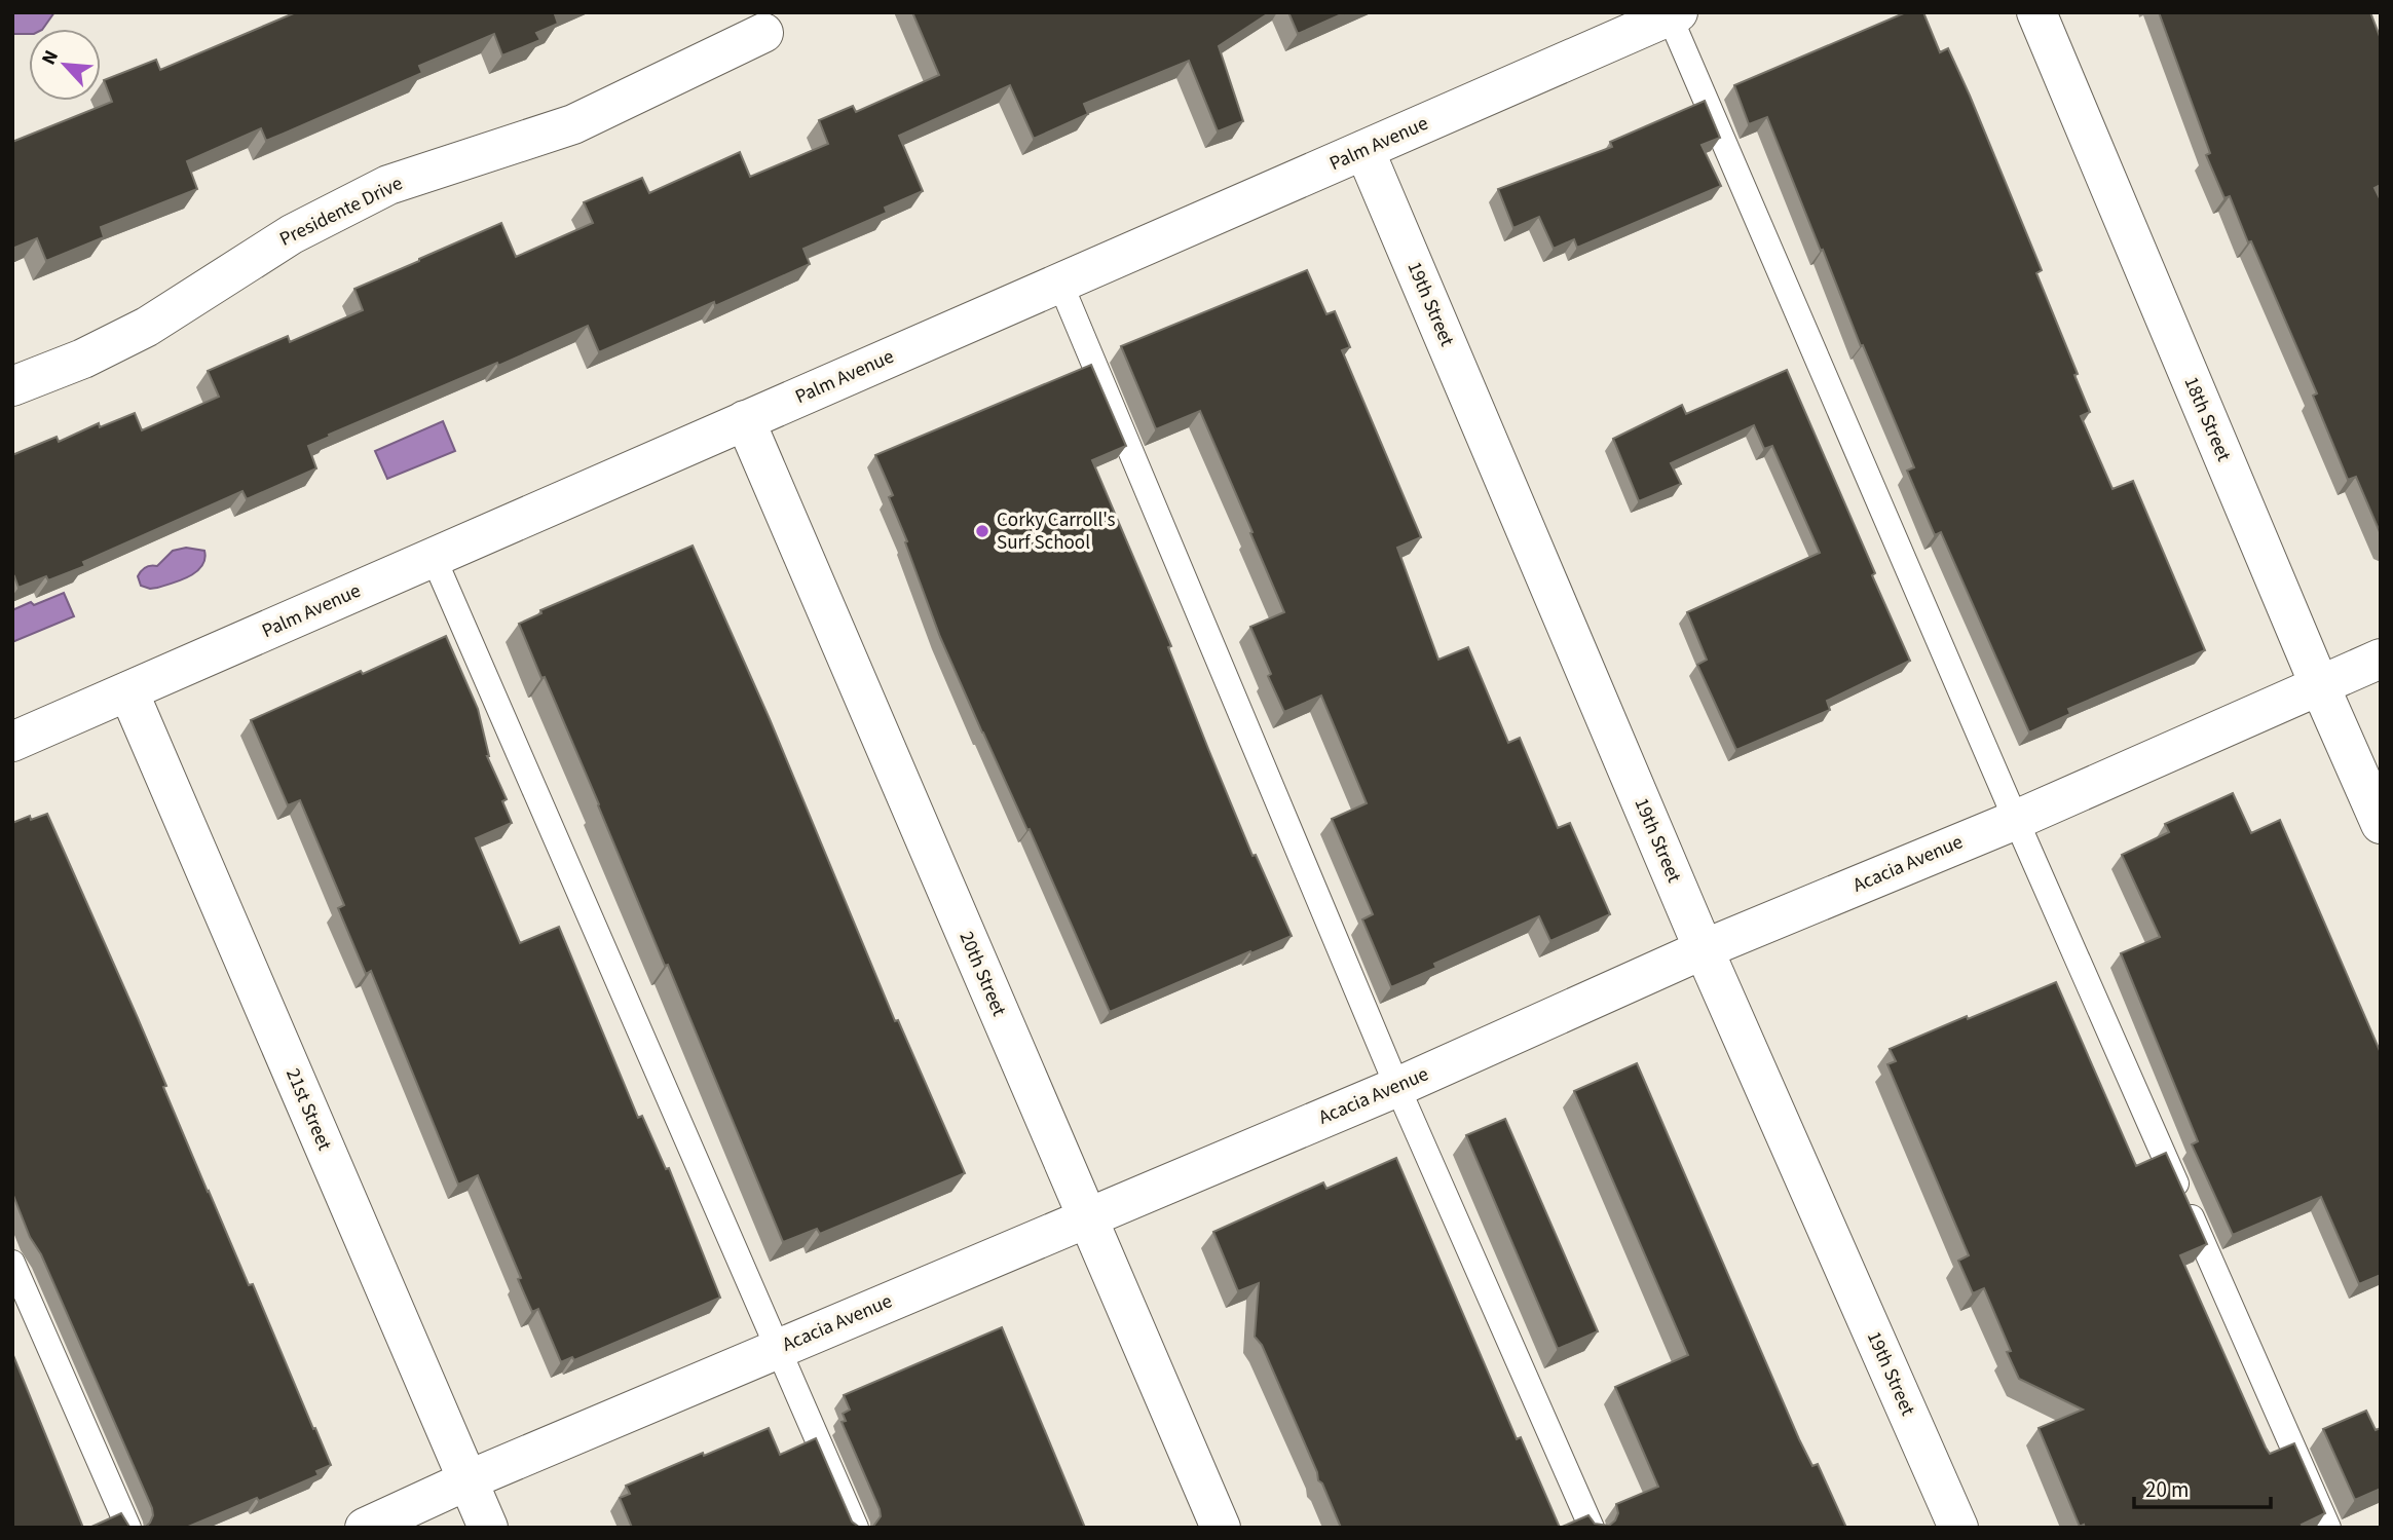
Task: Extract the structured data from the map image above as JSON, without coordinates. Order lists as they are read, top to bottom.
{
  "streets": {
    "street": [
      "Palm Avenue",
      "Presidente Drive",
      "19th Street",
      "18th Street",
      "Acacia Avenue",
      "20th Street",
      "21st Street"
    ]
  },
  "crossings": [
    ["Palm Avenue", "19th Street"],
    ["Palm Avenue", "20th Street"],
    ["Palm Avenue", "21st Street"],
    ["19th Street", "Acacia Avenue"],
    ["18th Street", "Acacia Avenue"],
    ["Acacia Avenue", "20th Street"],
    ["Acacia Avenue", "21st Street"]
  ],
  "places": ["Corky Carroll's Surf School"],
  "scale_bar": "20 m",
  "north": "top left"
}
